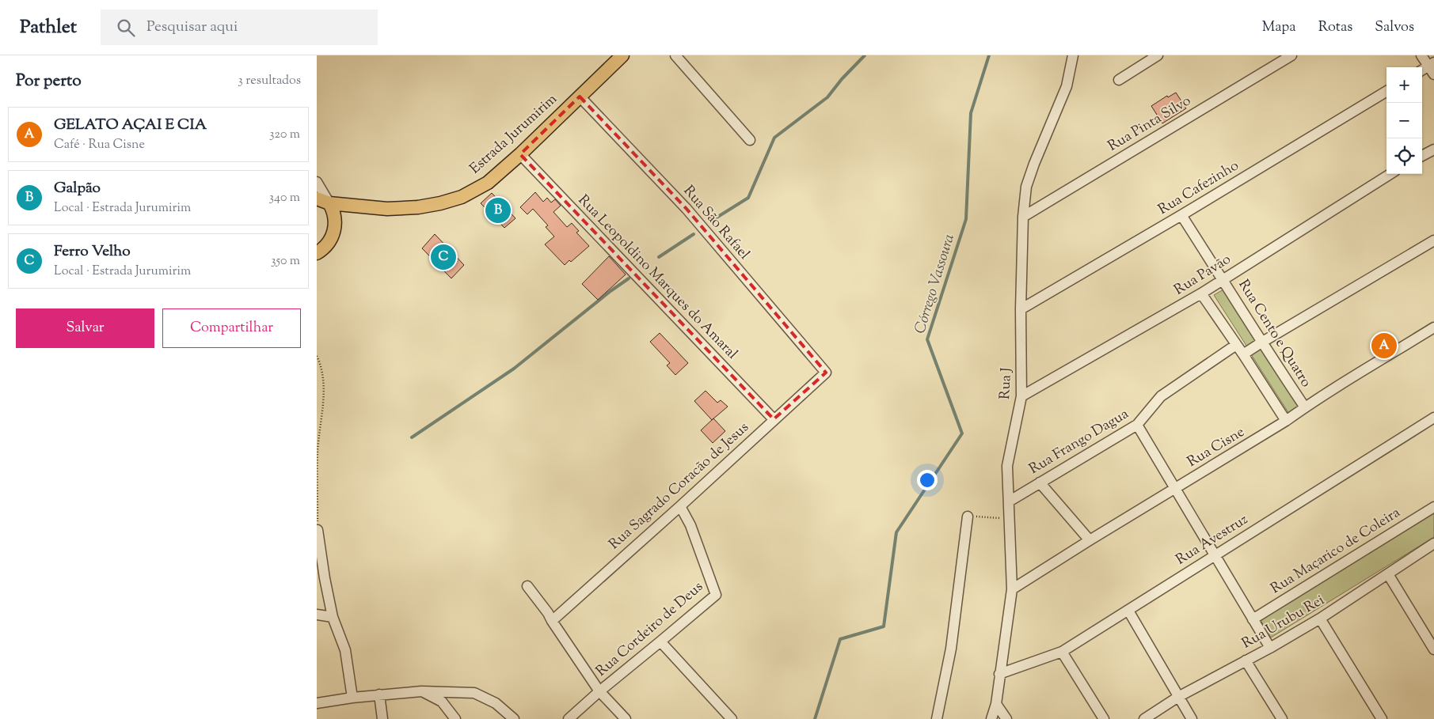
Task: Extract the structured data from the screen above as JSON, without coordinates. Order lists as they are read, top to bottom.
{
  "streets": {
    "main road": ["Estrada Jurumirim"],
    "street": [
      "Rua Pinta Silvo",
      "Rua Cafezinho",
      "Rua São Rafael",
      "Rua Pavão",
      "Rua Leopoldino Marques do Amaral",
      "Rua Cento e Quatro",
      "Rua J",
      "Rua Frango Dagua",
      "Rua Cisne",
      "Rua Sagrado Coracão de Jesus",
      "Rua Avestruz",
      "Rua Maçarico de Coleira",
      "Rua Urubu Rei",
      "Rua Cordeiro de Deus"
    ]
  },
  "crossings": [
    ["Rua Pinta Silvo", "Rua J"],
    ["Estrada Jurumirim", "Rua São Rafael"],
    ["Estrada Jurumirim", "Rua Leopoldino Marques do Amaral"],
    ["Rua Cafezinho", "Rua Cento e Quatro"],
    ["Rua Cafezinho", "Rua J"],
    ["Rua São Rafael", "Rua Sagrado Coracão de Jesus"],
    ["Rua Pavão", "Rua Cento e Quatro"],
    ["Rua Pavão", "Rua J"],
    ["Rua Leopoldino Marques do Amaral", "Rua Sagrado Coracão de Jesus"],
    ["Rua Cento e Quatro", "Rua Cisne"],
    ["Rua J", "Rua Frango Dagua"],
    ["Rua J", "Rua Cisne"],
    ["Rua J", "Rua Avestruz"],
    ["Rua Sagrado Coracão de Jesus", "Rua Cordeiro de Deus"]
  ],
  "water": ["Córrego Vassoura"],
  "page": {
    "header": "Pathlet",
    "search": "Pesquisar aqui",
    "nav": ["Mapa", "Rotas", "Salvos"],
    "heading": ["Por perto", "3 resultados"],
    "map_buttons": ["+", "−"],
    "list": [
      {
        "mark": "A",
        "name": "GELATO AÇAI E CIA",
        "note": "Café · Rua Cisne",
        "value": "320 m"
      },
      {
        "mark": "B",
        "name": "Galpão",
        "note": "Local · Estrada Jurumirim",
        "value": "340 m"
      },
      {
        "mark": "C",
        "name": "Ferro Velho",
        "note": "Local · Estrada Jurumirim",
        "value": "350 m"
      }
    ],
    "pins": ["B", "C", "A"],
    "buttons": ["Salvar", "Compartilhar"]
  }
}
